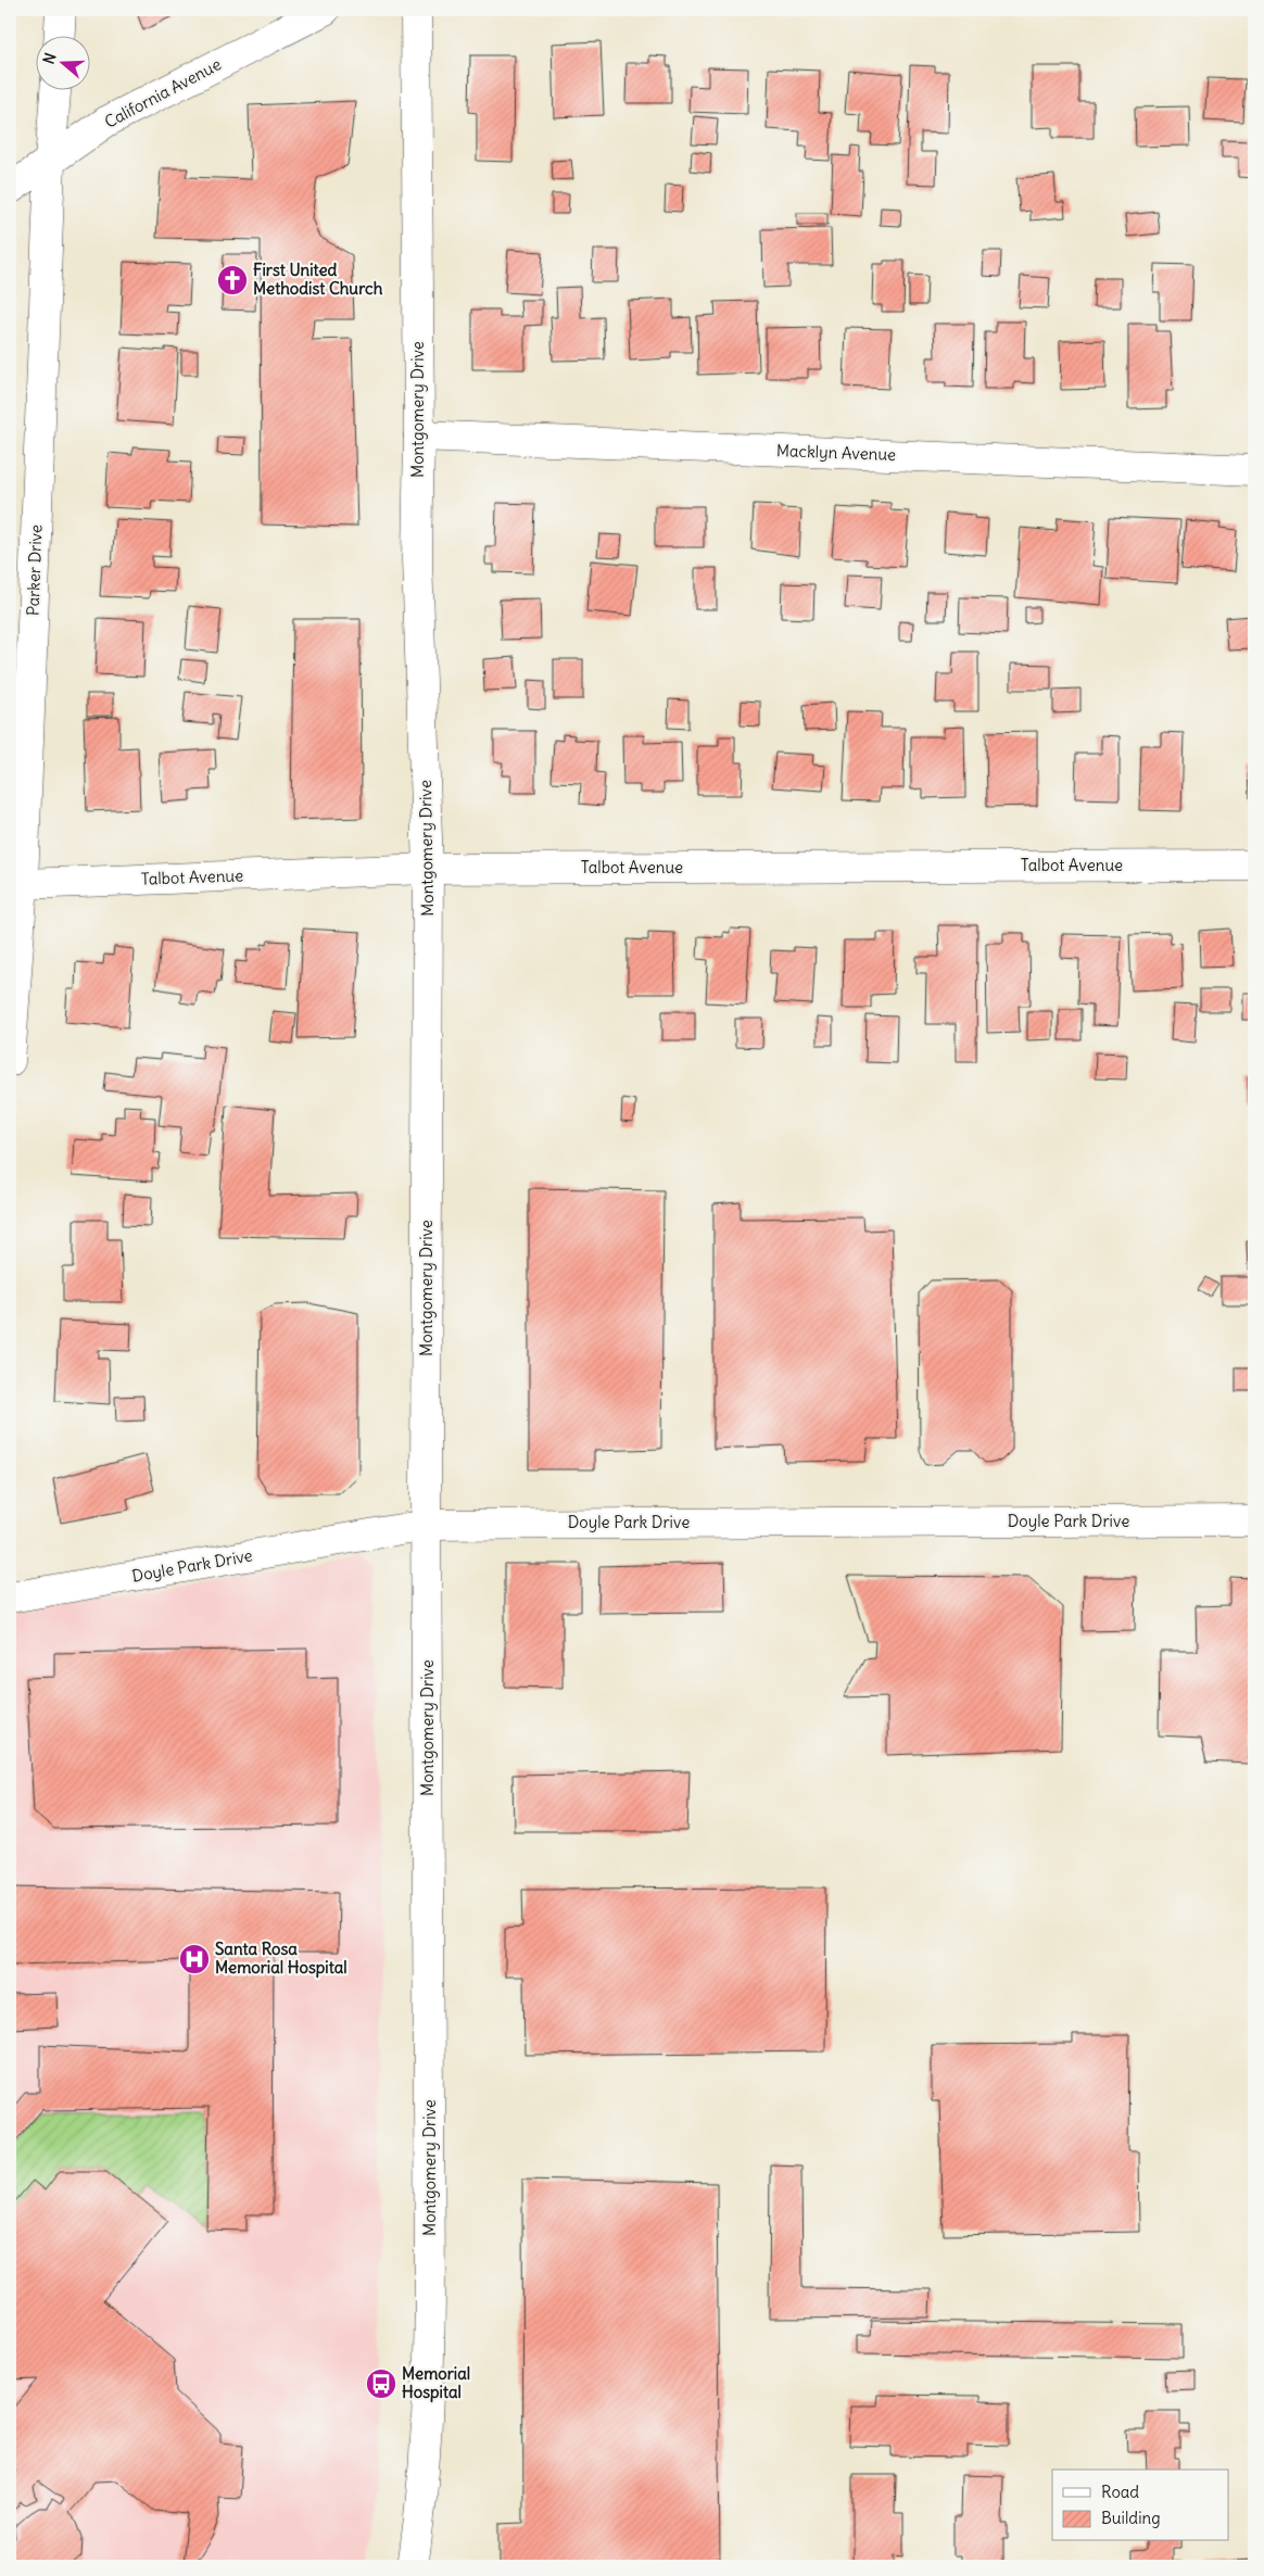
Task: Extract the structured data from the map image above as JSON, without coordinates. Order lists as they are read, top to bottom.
{
  "streets": {
    "street": [
      "California Avenue",
      "Montgomery Drive",
      "Macklyn Avenue",
      "Parker Drive",
      "Talbot Avenue",
      "Doyle Park Drive"
    ]
  },
  "crossings": [
    ["California Avenue", "Parker Drive"],
    ["Montgomery Drive", "Macklyn Avenue"],
    ["Montgomery Drive", "Talbot Avenue"],
    ["Montgomery Drive", "Doyle Park Drive"],
    ["Parker Drive", "Talbot Avenue"]
  ],
  "places": {
    "church": ["First United Methodist Church"],
    "hospital": ["Santa Rosa Memorial Hospital"],
    "bus stop": ["Memorial Hospital"]
  },
  "legend": ["Road", "Building"],
  "north": "left"
}
